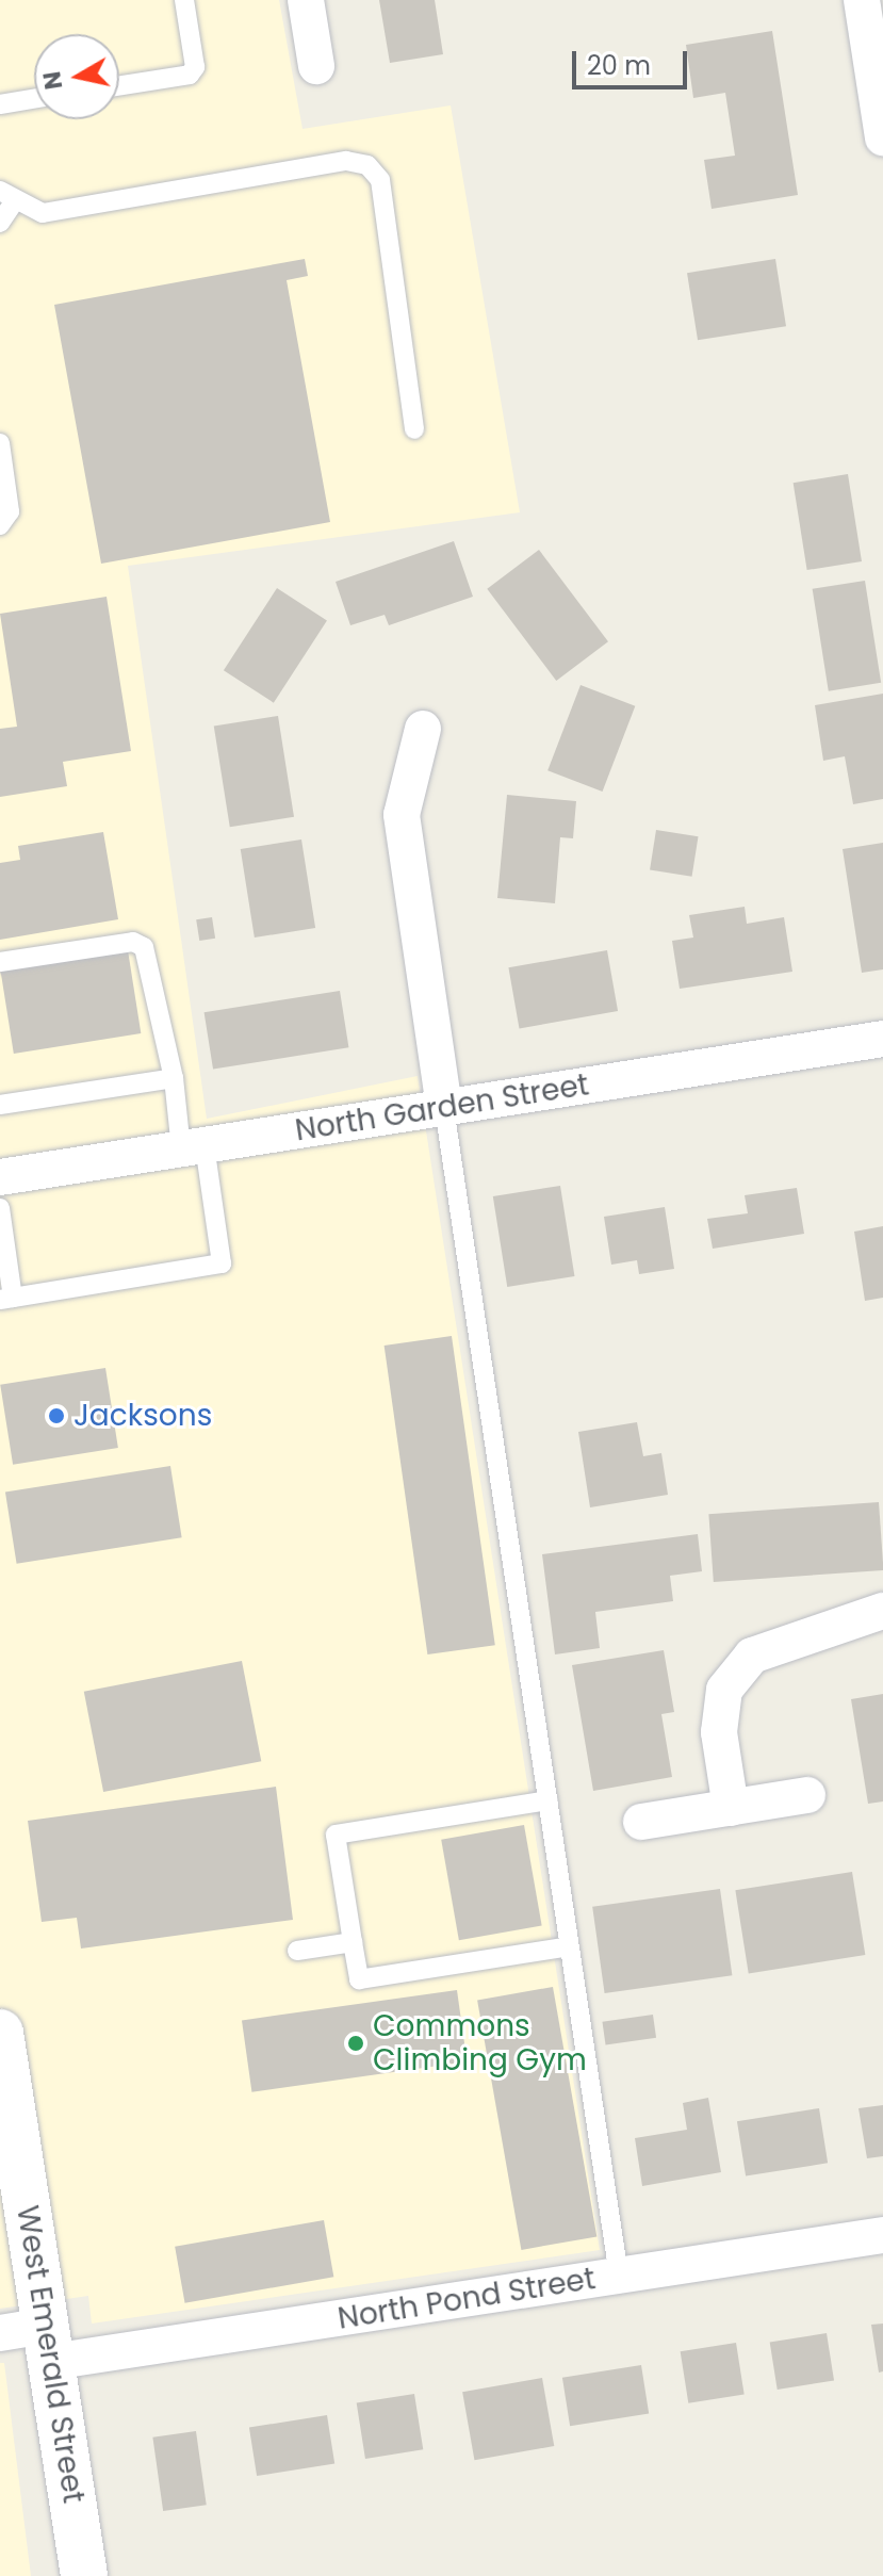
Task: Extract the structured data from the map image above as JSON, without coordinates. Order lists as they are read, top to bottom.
{
  "streets": {
    "street": ["North Garden Street", "North Pond Street", "West Emerald Street"]
  },
  "crossings": [
    ["North Pond Street", "West Emerald Street"]
  ],
  "places": ["Jacksons", "Commons Climbing Gym"],
  "scale_bar": "20 m",
  "north": "left"
}
